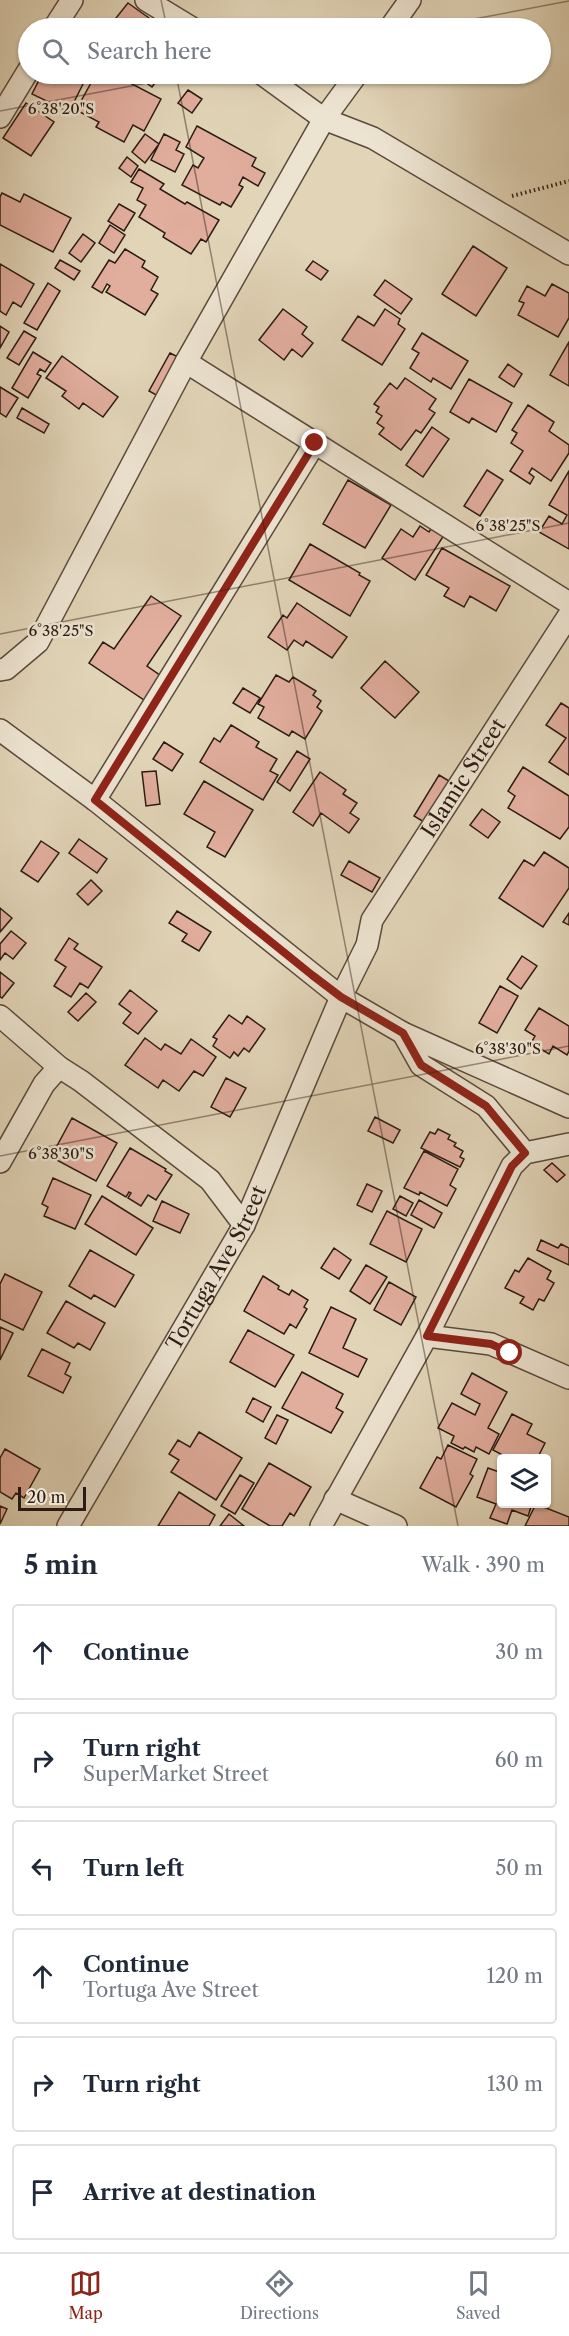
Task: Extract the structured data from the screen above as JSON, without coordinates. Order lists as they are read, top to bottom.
{
  "streets": {
    "street": ["Islamic Street", "Tortuga Ave Street"]
  },
  "crossings": [
    ["Islamic Street", "Tortuga Ave Street"]
  ],
  "scale_bar": "20 m",
  "page": {
    "search": "Search here",
    "scale": "20 m",
    "heading": ["5 min", "Walk · 390 m"],
    "list": [
      ["Continue", "30 m"],
      ["Turn right", "SuperMarket Street", "60 m"],
      ["Turn left", "50 m"],
      ["Continue", "Tortuga Ave Street", "120 m"],
      ["Turn right", "130 m"],
      "Arrive at destination"
    ],
    "nav": ["Map", "Directions", "Saved"]
  },
  "coordinates": ["6°38'20\"S", "6°38'25\"S", "6°38'30\"S"]
}
